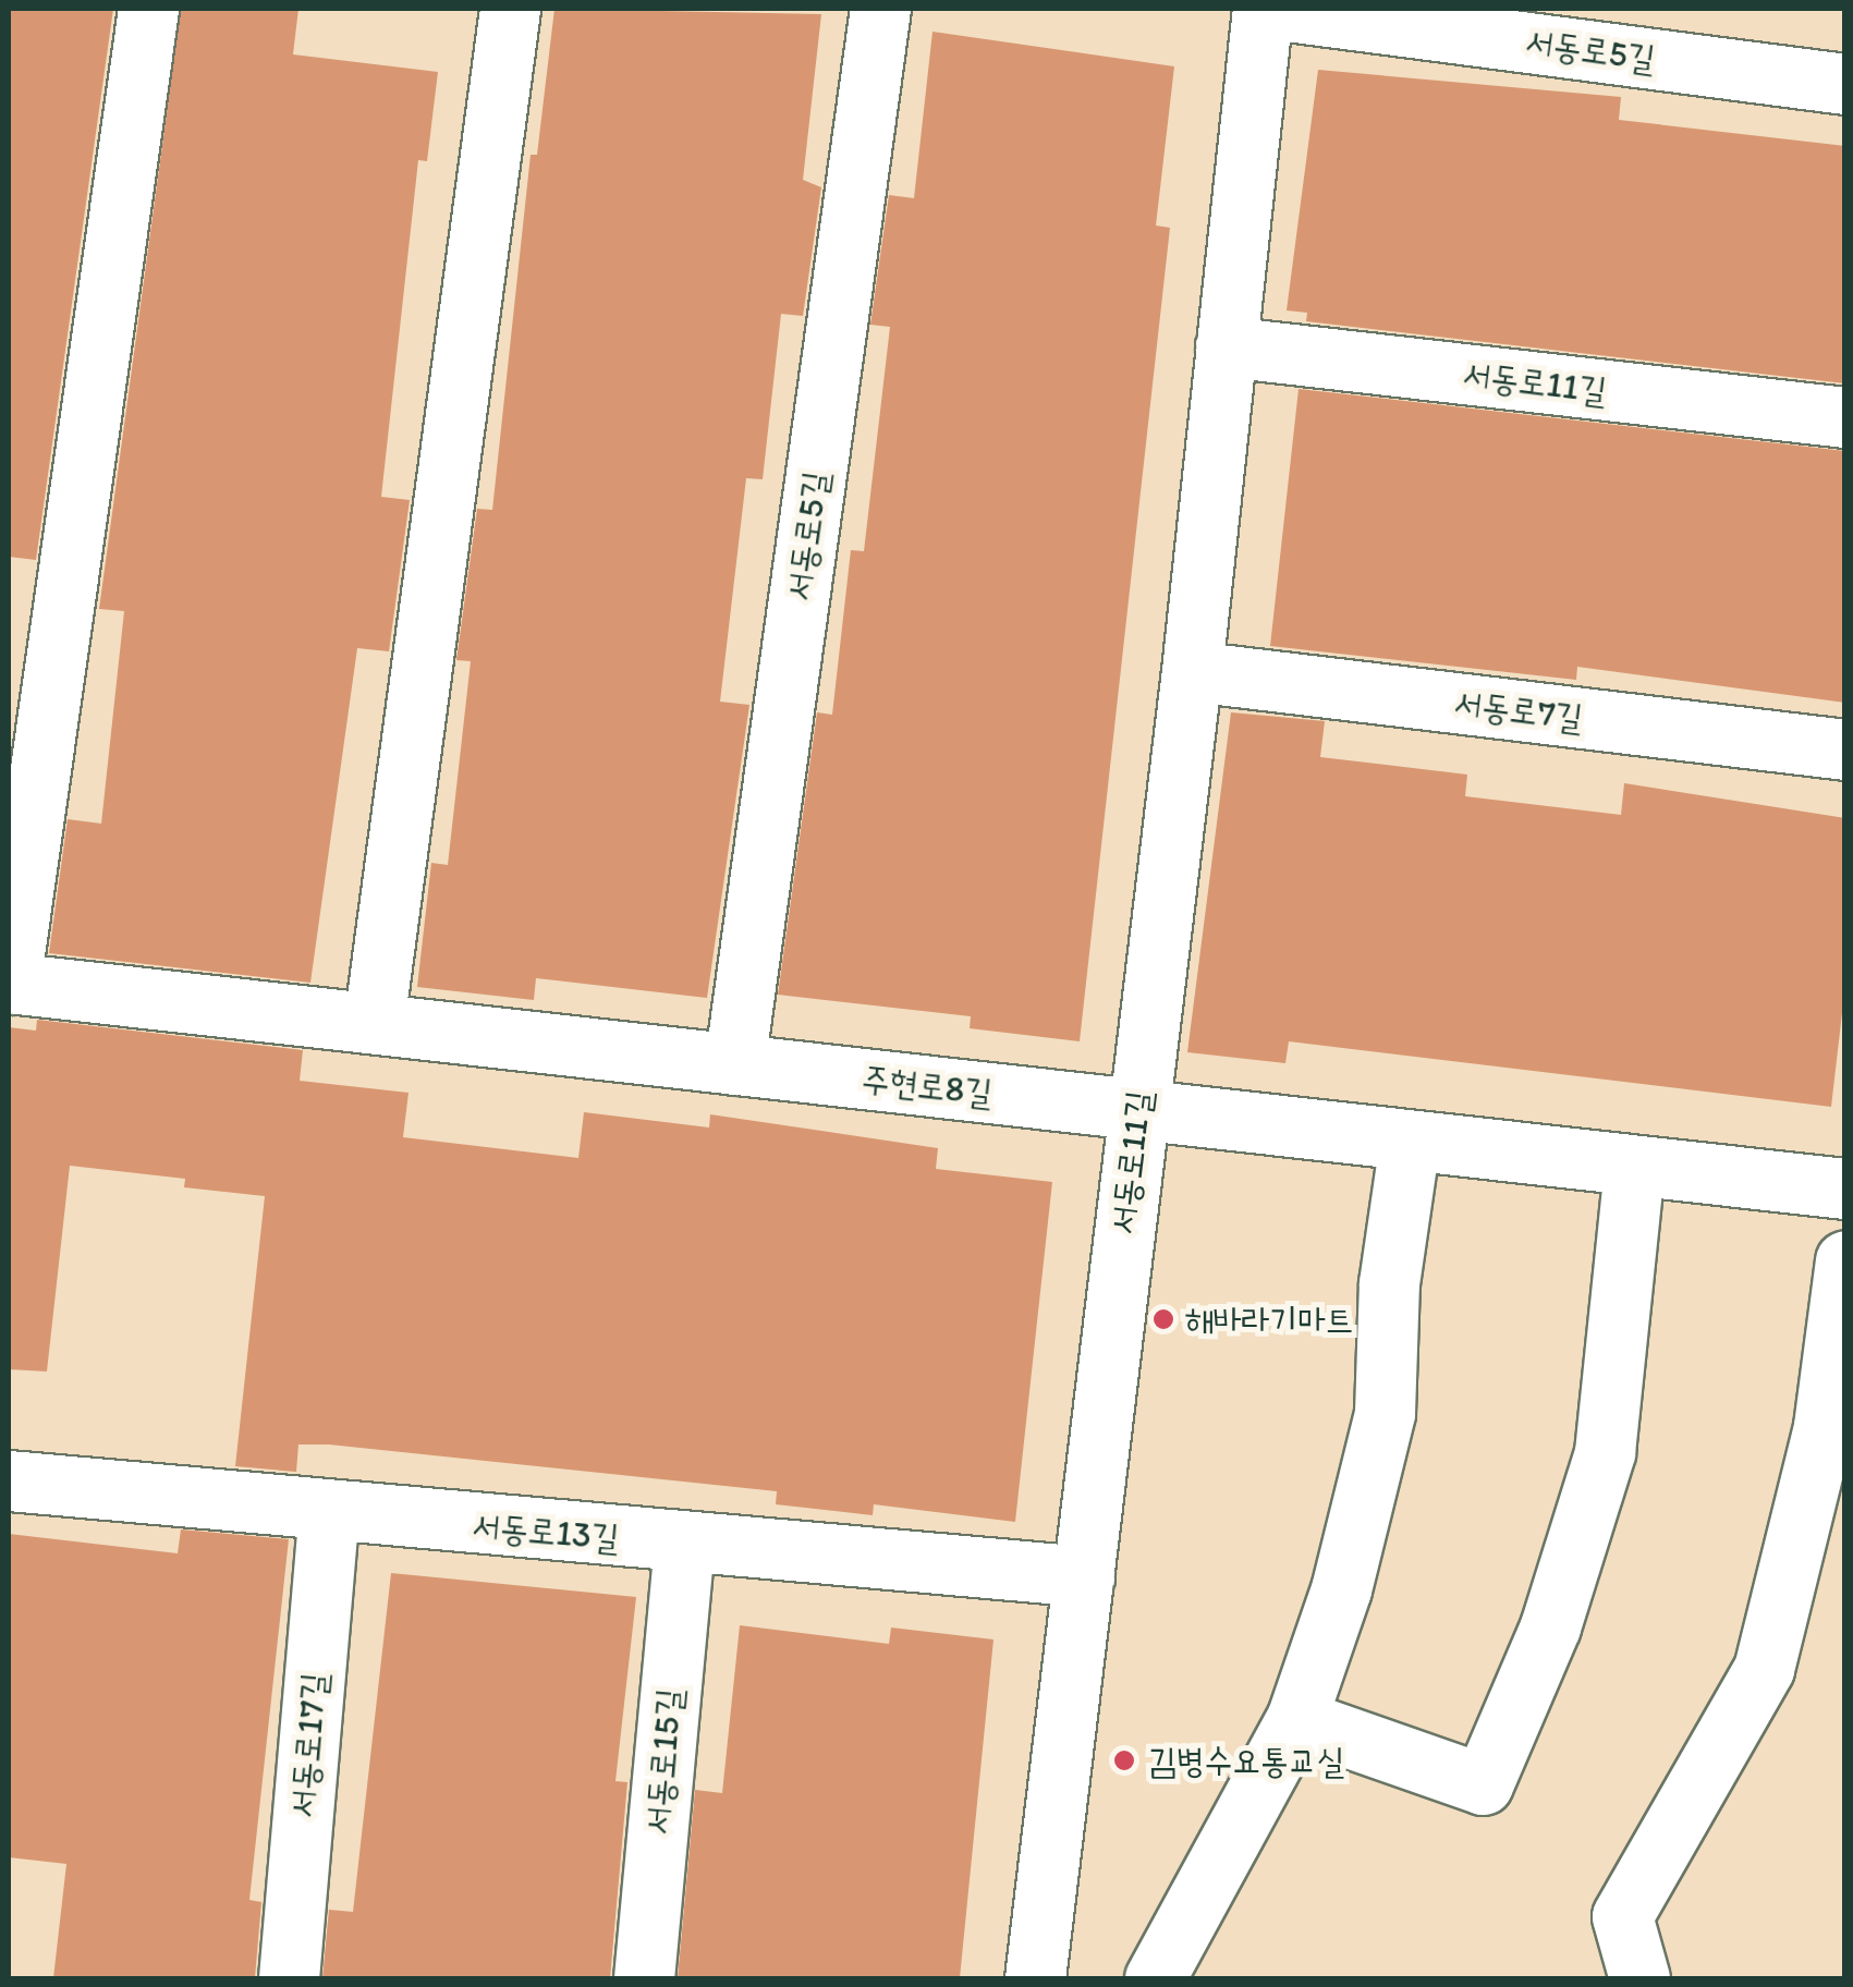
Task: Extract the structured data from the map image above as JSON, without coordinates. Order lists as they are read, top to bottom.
{
  "streets": {
    "street": [
      "서동로5길",
      "서동로11길",
      "서동로7길",
      "주현로8길",
      "서동로13길",
      "서동로17길",
      "서동로15길"
    ]
  },
  "crossings": [
    ["서동로5길", "서동로11길"],
    ["서동로5길", "주현로8길"],
    ["서동로11길", "서동로7길"],
    ["서동로11길", "주현로8길"],
    ["서동로11길", "서동로13길"],
    ["서동로13길", "서동로17길"],
    ["서동로13길", "서동로15길"]
  ],
  "places": ["해바라기마트", "김병수요통교실"]
}
